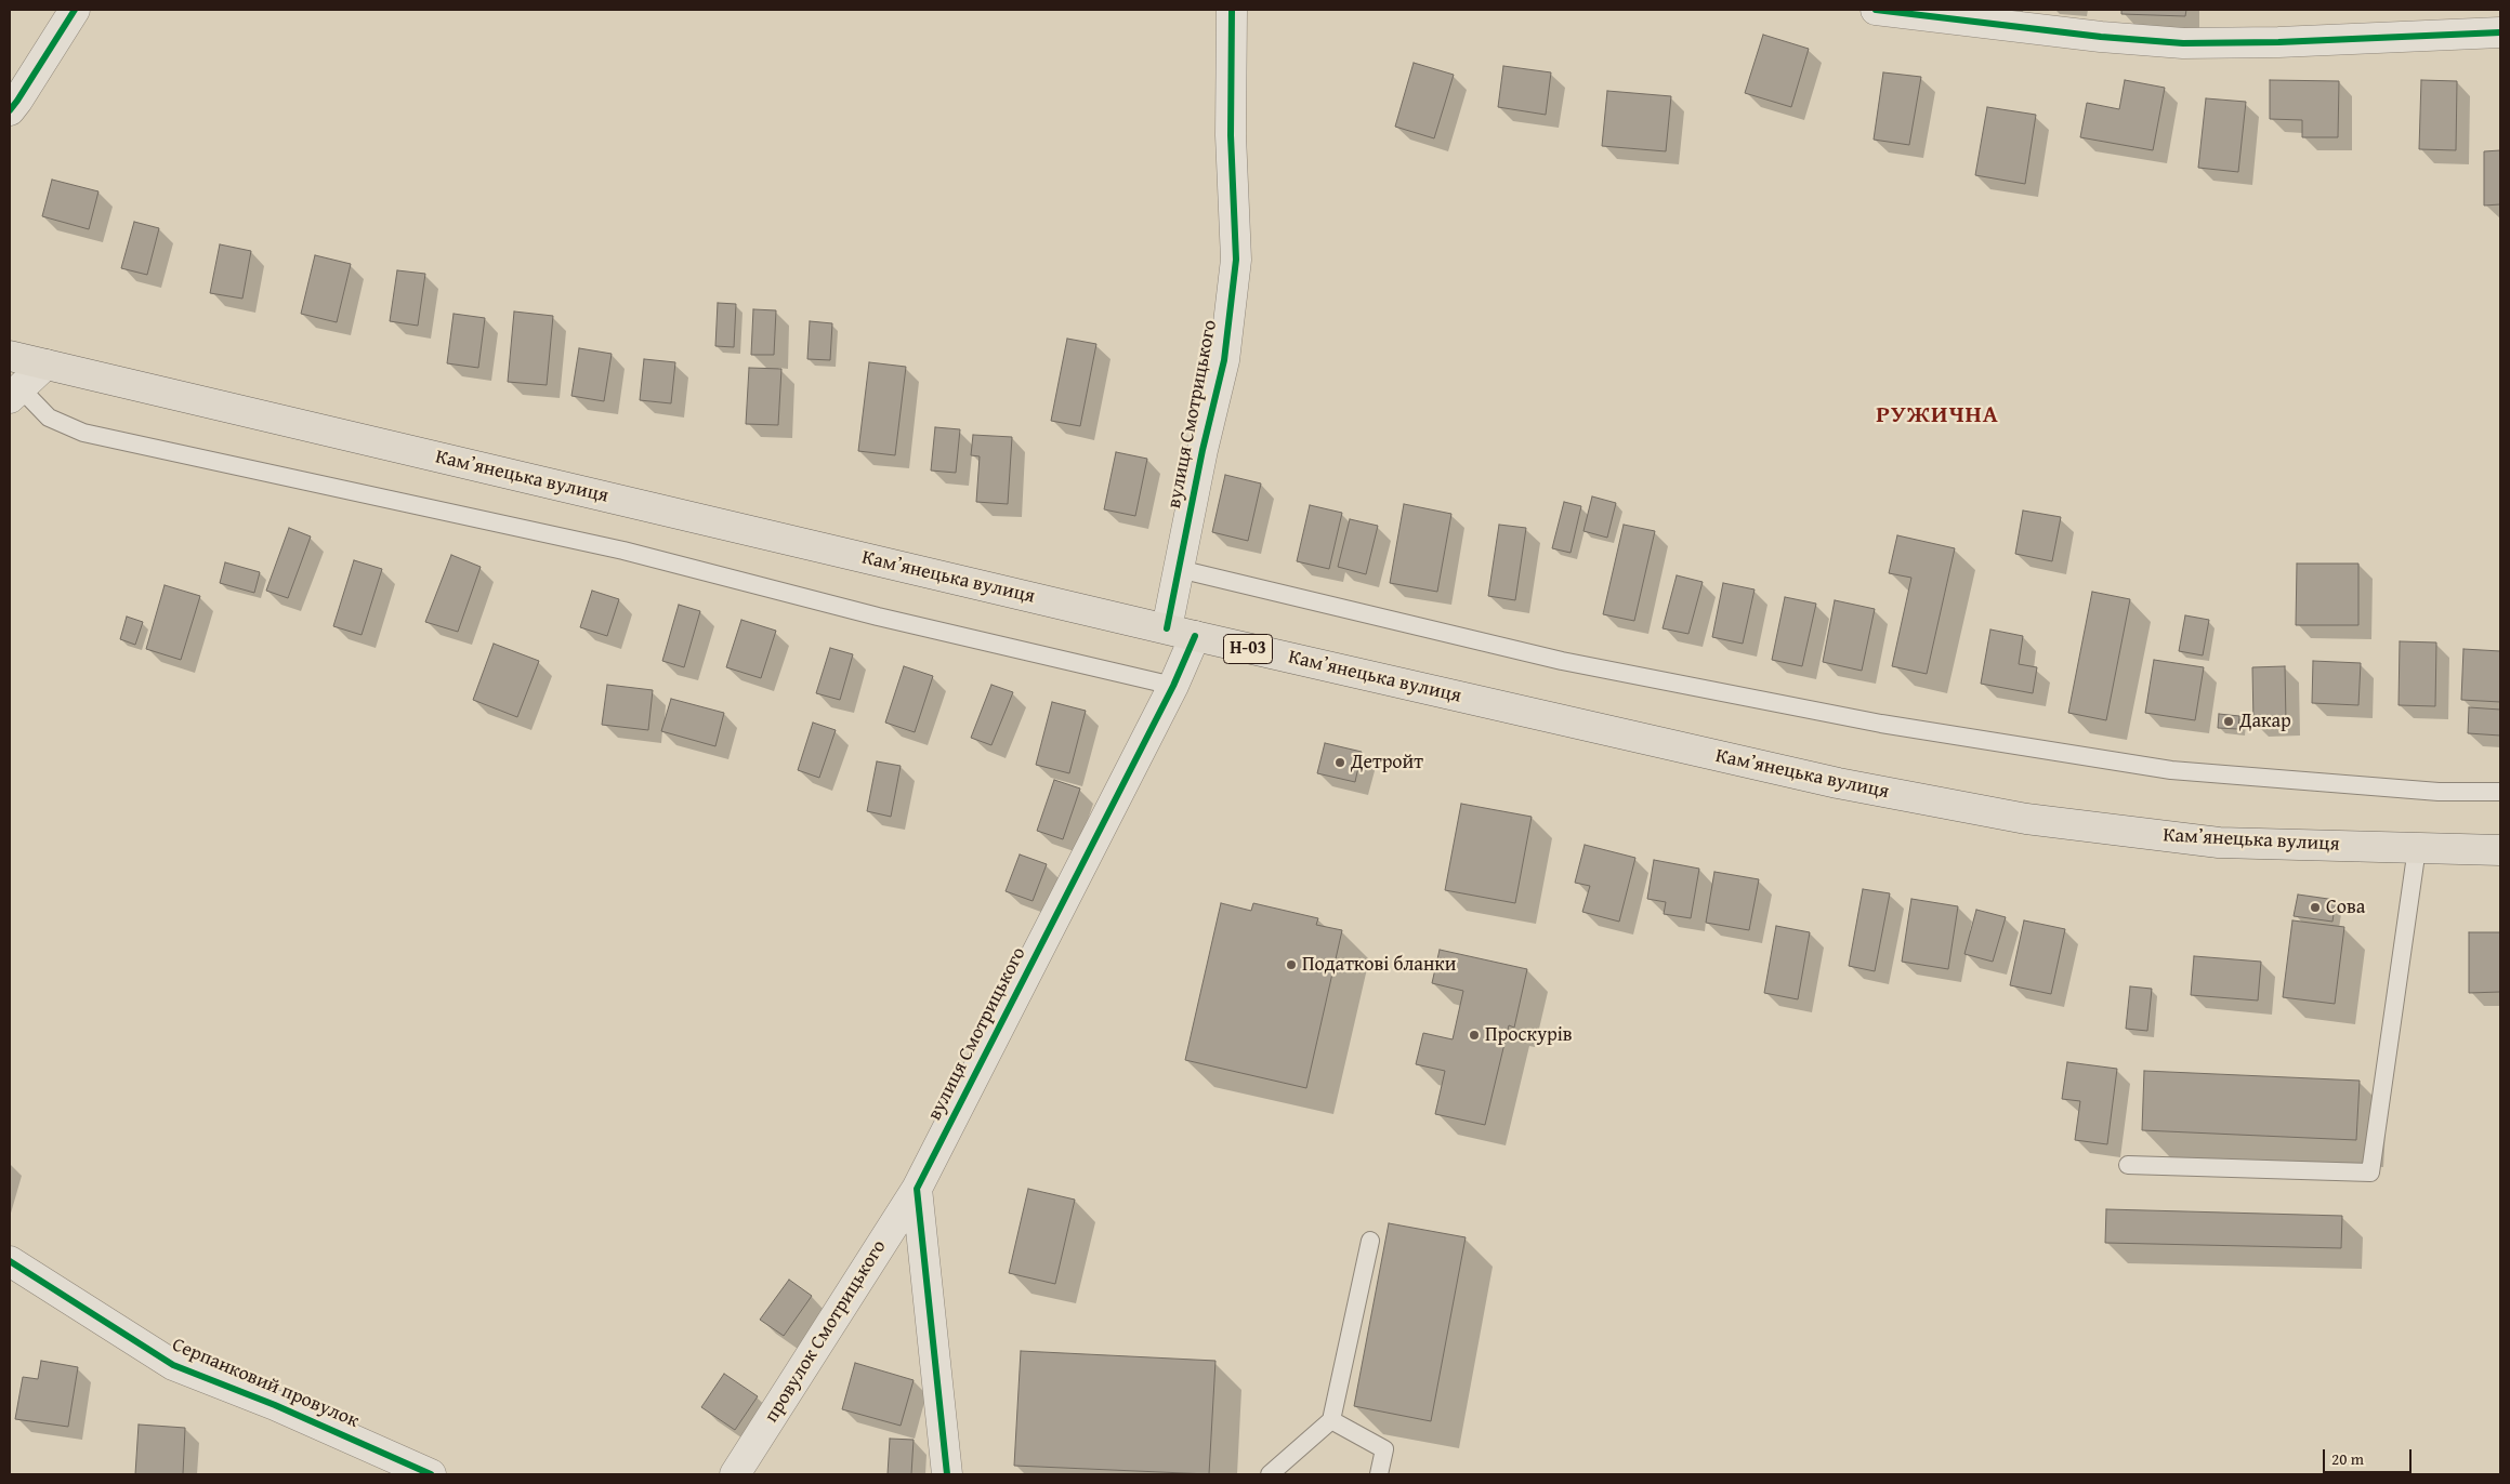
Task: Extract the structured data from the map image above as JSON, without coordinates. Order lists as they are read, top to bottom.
{
  "streets": {
    "main road": ["Камʼянецька вулиця", "Н-03"],
    "street": ["вулиця Смотрицького", "провулок Смотрицького", "Серпанковий провулок"]
  },
  "crossings": [
    ["вулиця Смотрицького", "Камʼянецька вулиця"],
    ["вулиця Смотрицького", "провулок Смотрицького"]
  ],
  "districts": ["РУЖИЧНА"],
  "places": [
    "Дакар",
    "Детройт",
    "Сова",
    "Податкові бланки",
    "Проскурів"
  ],
  "scale_bar": "20 m"
}
